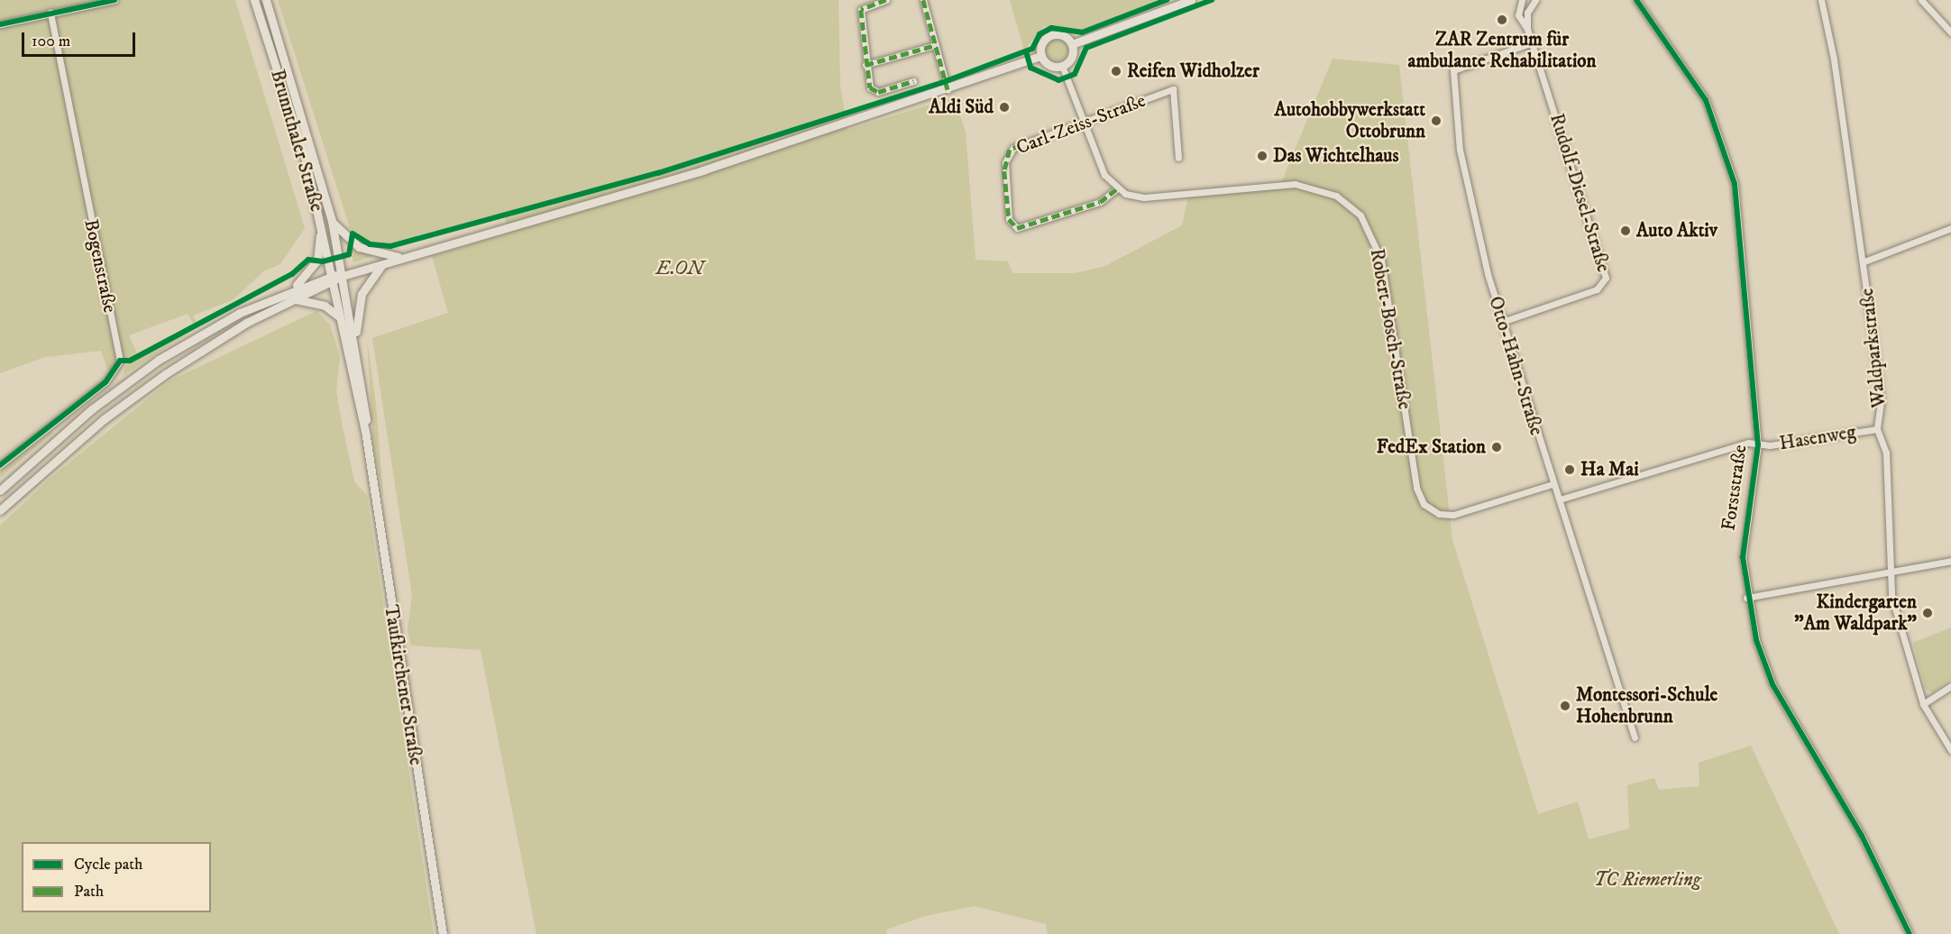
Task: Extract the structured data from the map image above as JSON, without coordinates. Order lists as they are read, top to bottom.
{
  "streets": {
    "main road": ["Brunnthaler Straße", "Taufkirchener Straße"],
    "street": [
      "Carl-Zeiss-Straße",
      "Rudolf-Diesel-Straße",
      "Bogenstraße",
      "Robert-Bosch-Straße",
      "Waldparkstraße",
      "Otto-Hahn-Straße",
      "Hasenweg",
      "Forststraße"
    ]
  },
  "crossings": [
    ["Carl-Zeiss-Straße", "Robert-Bosch-Straße"],
    ["Brunnthaler Straße", "Taufkirchener Straße"],
    ["Rudolf-Diesel-Straße", "Otto-Hahn-Straße"],
    ["Robert-Bosch-Straße", "Otto-Hahn-Straße"],
    ["Waldparkstraße", "Hasenweg"],
    ["Hasenweg", "Forststraße"]
  ],
  "parks": ["E.ON", "TC Riemerling"],
  "places": [
    "ZAR Zentrum für ambulante Rehabilitation",
    "Reifen Widholzer",
    "Aldi Süd",
    "Autohobbywerkstatt Ottobrunn",
    "Das Wichtelhaus",
    "Auto Aktiv",
    "FedEx Station",
    "Ha Mai",
    "Kindergarten \"Am Waldpark\"",
    "Montessori-Schule Hohenbrunn"
  ],
  "legend": ["Cycle path", "Path"],
  "scale_bar": "100 m"
}
